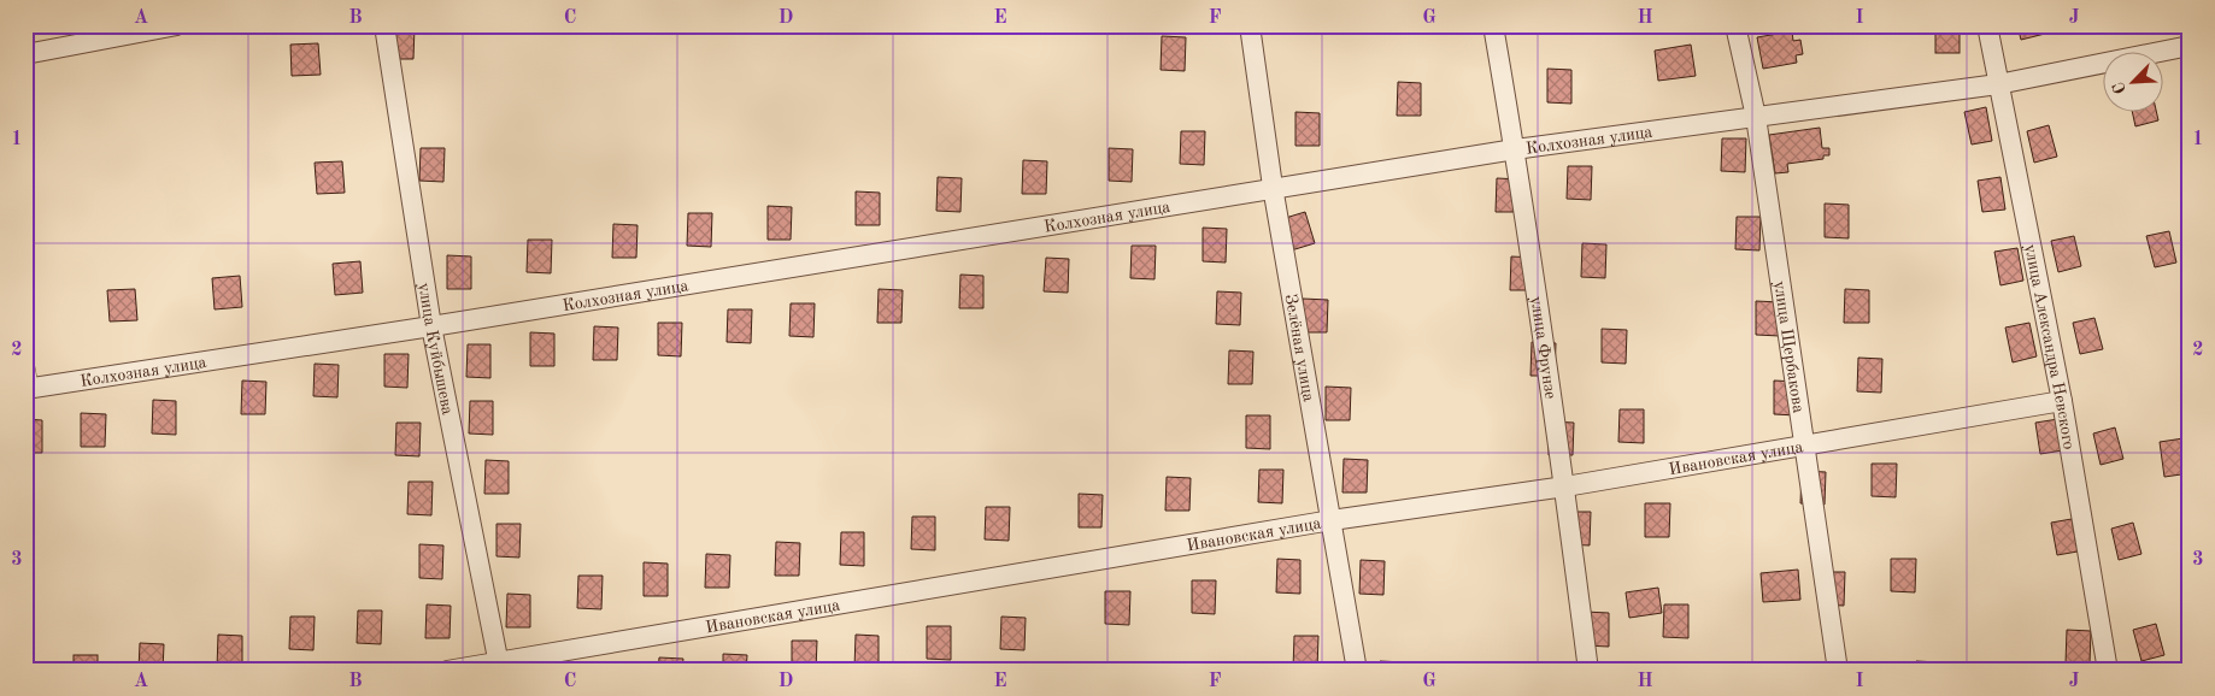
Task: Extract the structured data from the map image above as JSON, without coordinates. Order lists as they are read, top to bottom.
{
  "streets": {
    "street": [
      "Колхозная улица",
      "улица Щербакова",
      "Зелёная улица",
      "улица Фрунзе",
      "улица Александра Невского",
      "улица Куйбышева",
      "Ивановская улица"
    ]
  },
  "crossings": [
    ["Колхозная улица", "улица Щербакова"],
    ["Колхозная улица", "Зелёная улица"],
    ["Колхозная улица", "улица Фрунзе"],
    ["Колхозная улица", "улица Александра Невского"],
    ["Колхозная улица", "улица Куйбышева"],
    ["улица Щербакова", "Ивановская улица"],
    ["Зелёная улица", "Ивановская улица"],
    ["улица Фрунзе", "Ивановская улица"],
    ["улица Александра Невского", "Ивановская улица"],
    ["улица Куйбышева", "Ивановская улица"]
  ],
  "north": "bottom left",
  "grid": {
    "columns": [
      "A",
      "B",
      "C",
      "D",
      "E",
      "F",
      "G",
      "H",
      "I",
      "J"
    ],
    "rows": ["1", "2", "3"]
  }
}
